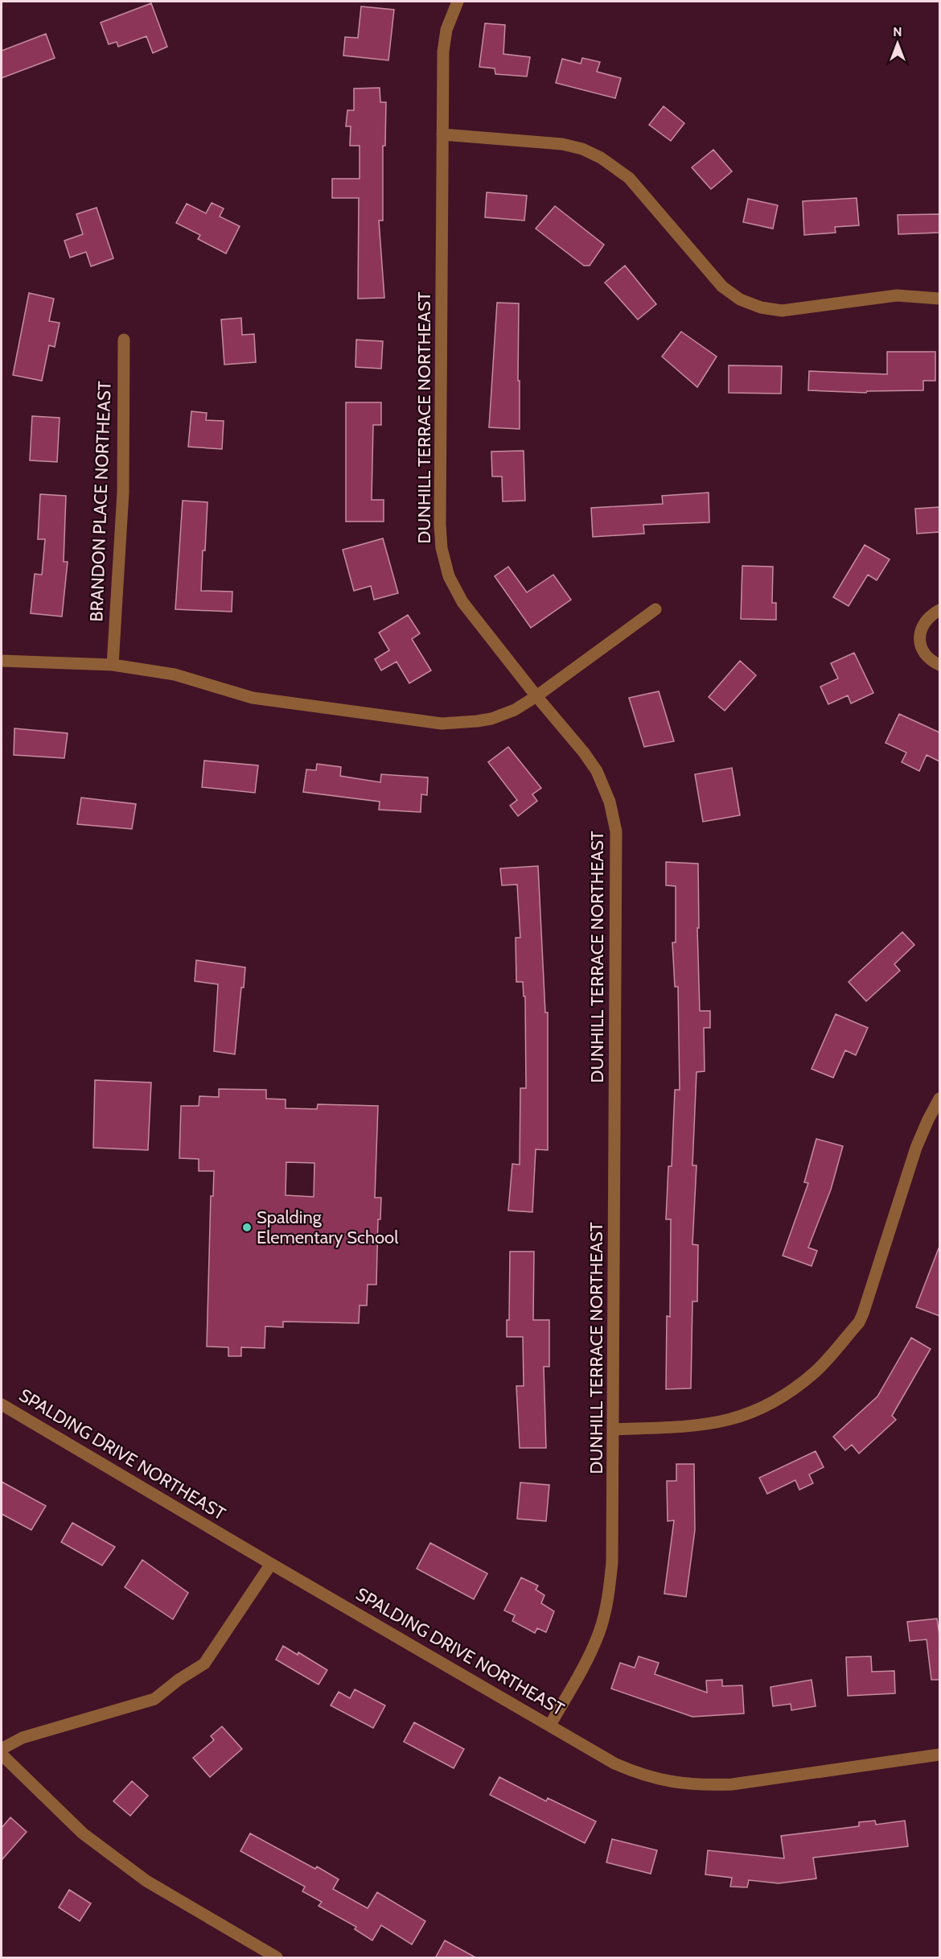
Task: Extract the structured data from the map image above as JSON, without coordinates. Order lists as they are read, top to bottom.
{
  "streets": {
    "street": ["DUNHILL TERRACE NORTHEAST", "BRANDON PLACE NORTHEAST", "SPALDING DRIVE NORTHEAST"]
  },
  "crossings": [
    ["DUNHILL TERRACE NORTHEAST", "SPALDING DRIVE NORTHEAST"]
  ],
  "places": ["Spalding Elementary School"],
  "north": "top"
}
